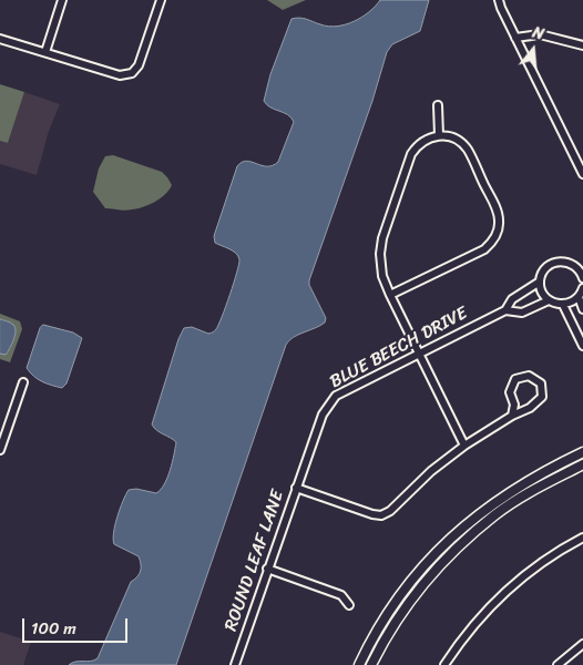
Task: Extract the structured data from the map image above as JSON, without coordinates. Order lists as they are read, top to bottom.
{
  "streets": {
    "street": ["BLUE BEECH DRIVE", "ROUND LEAF LANE"]
  },
  "crossings": [
    ["BLUE BEECH DRIVE", "ROUND LEAF LANE"]
  ],
  "scale_bar": "100 m",
  "north": "top"
}
